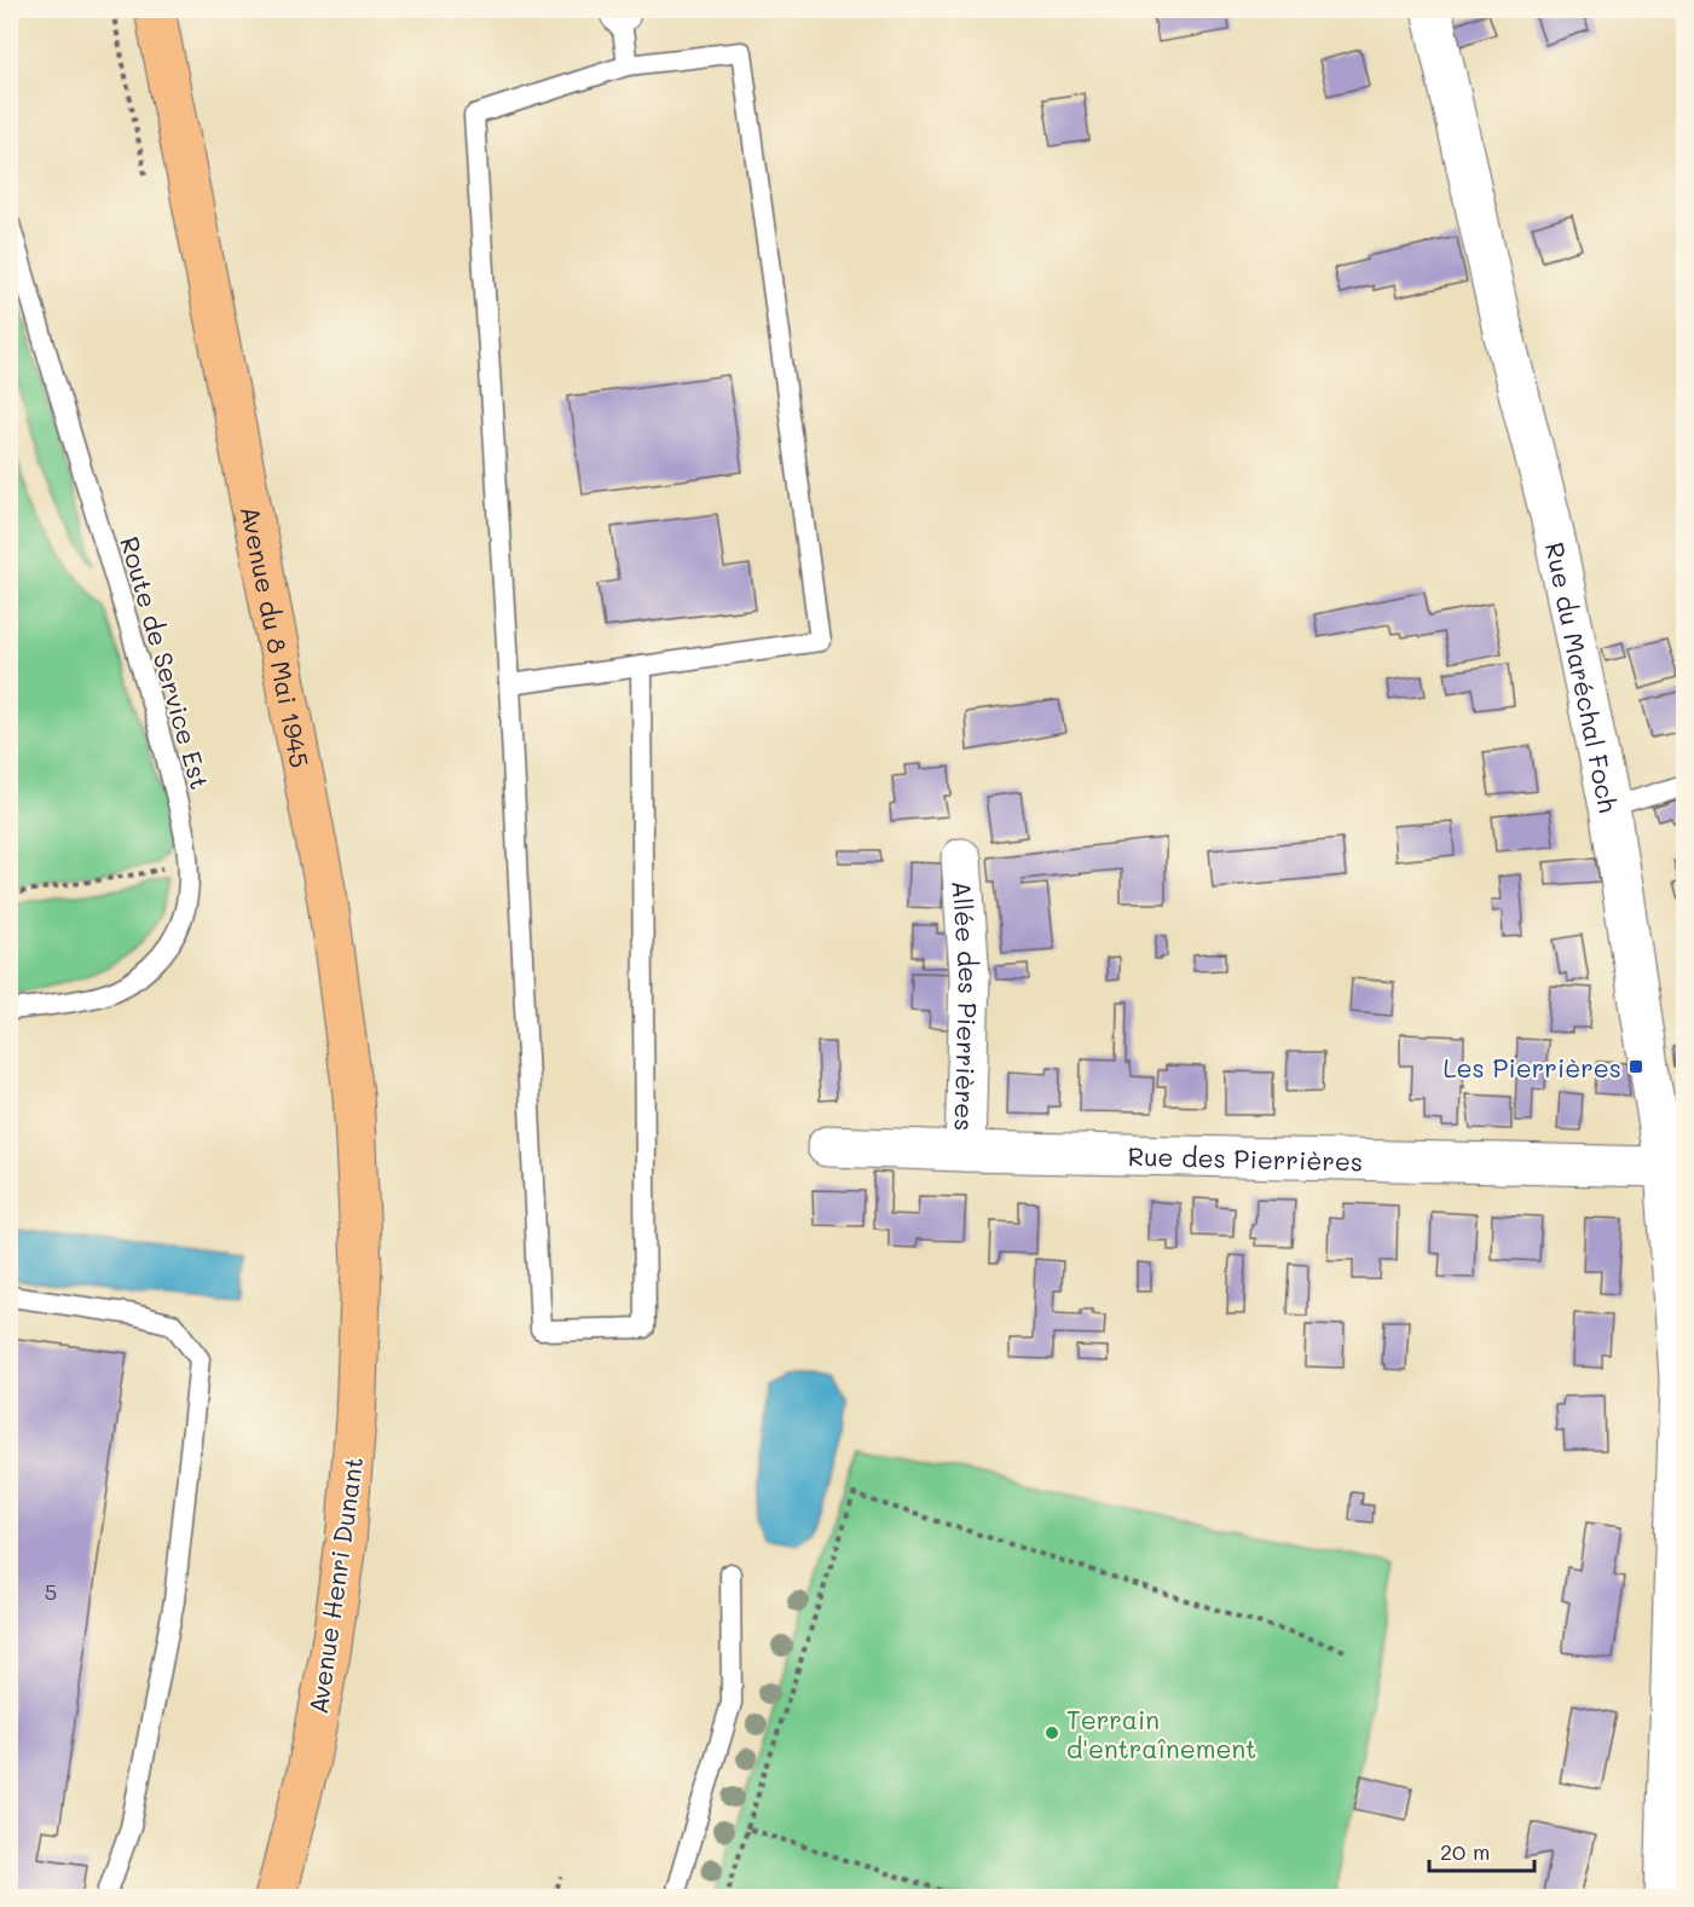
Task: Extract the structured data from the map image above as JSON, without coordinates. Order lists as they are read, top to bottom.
{
  "streets": {
    "main road": ["Avenue du 8 Mai 1945", "Avenue Henri Dunant"],
    "street": ["Rue du Maréchal Foch", "Allée des Pierrières", "Rue des Pierrières"],
    "lane": ["Route de Service Est"]
  },
  "crossings": [
    ["Avenue du 8 Mai 1945", "Avenue Henri Dunant"],
    ["Rue du Maréchal Foch", "Rue des Pierrières"],
    ["Allée des Pierrières", "Rue des Pierrières"]
  ],
  "places": {
    "transit": ["Les Pierrières"],
    "other": ["Terrain d'entraînement"]
  },
  "house_numbers": ["5"],
  "scale_bar": "20 m"
}
